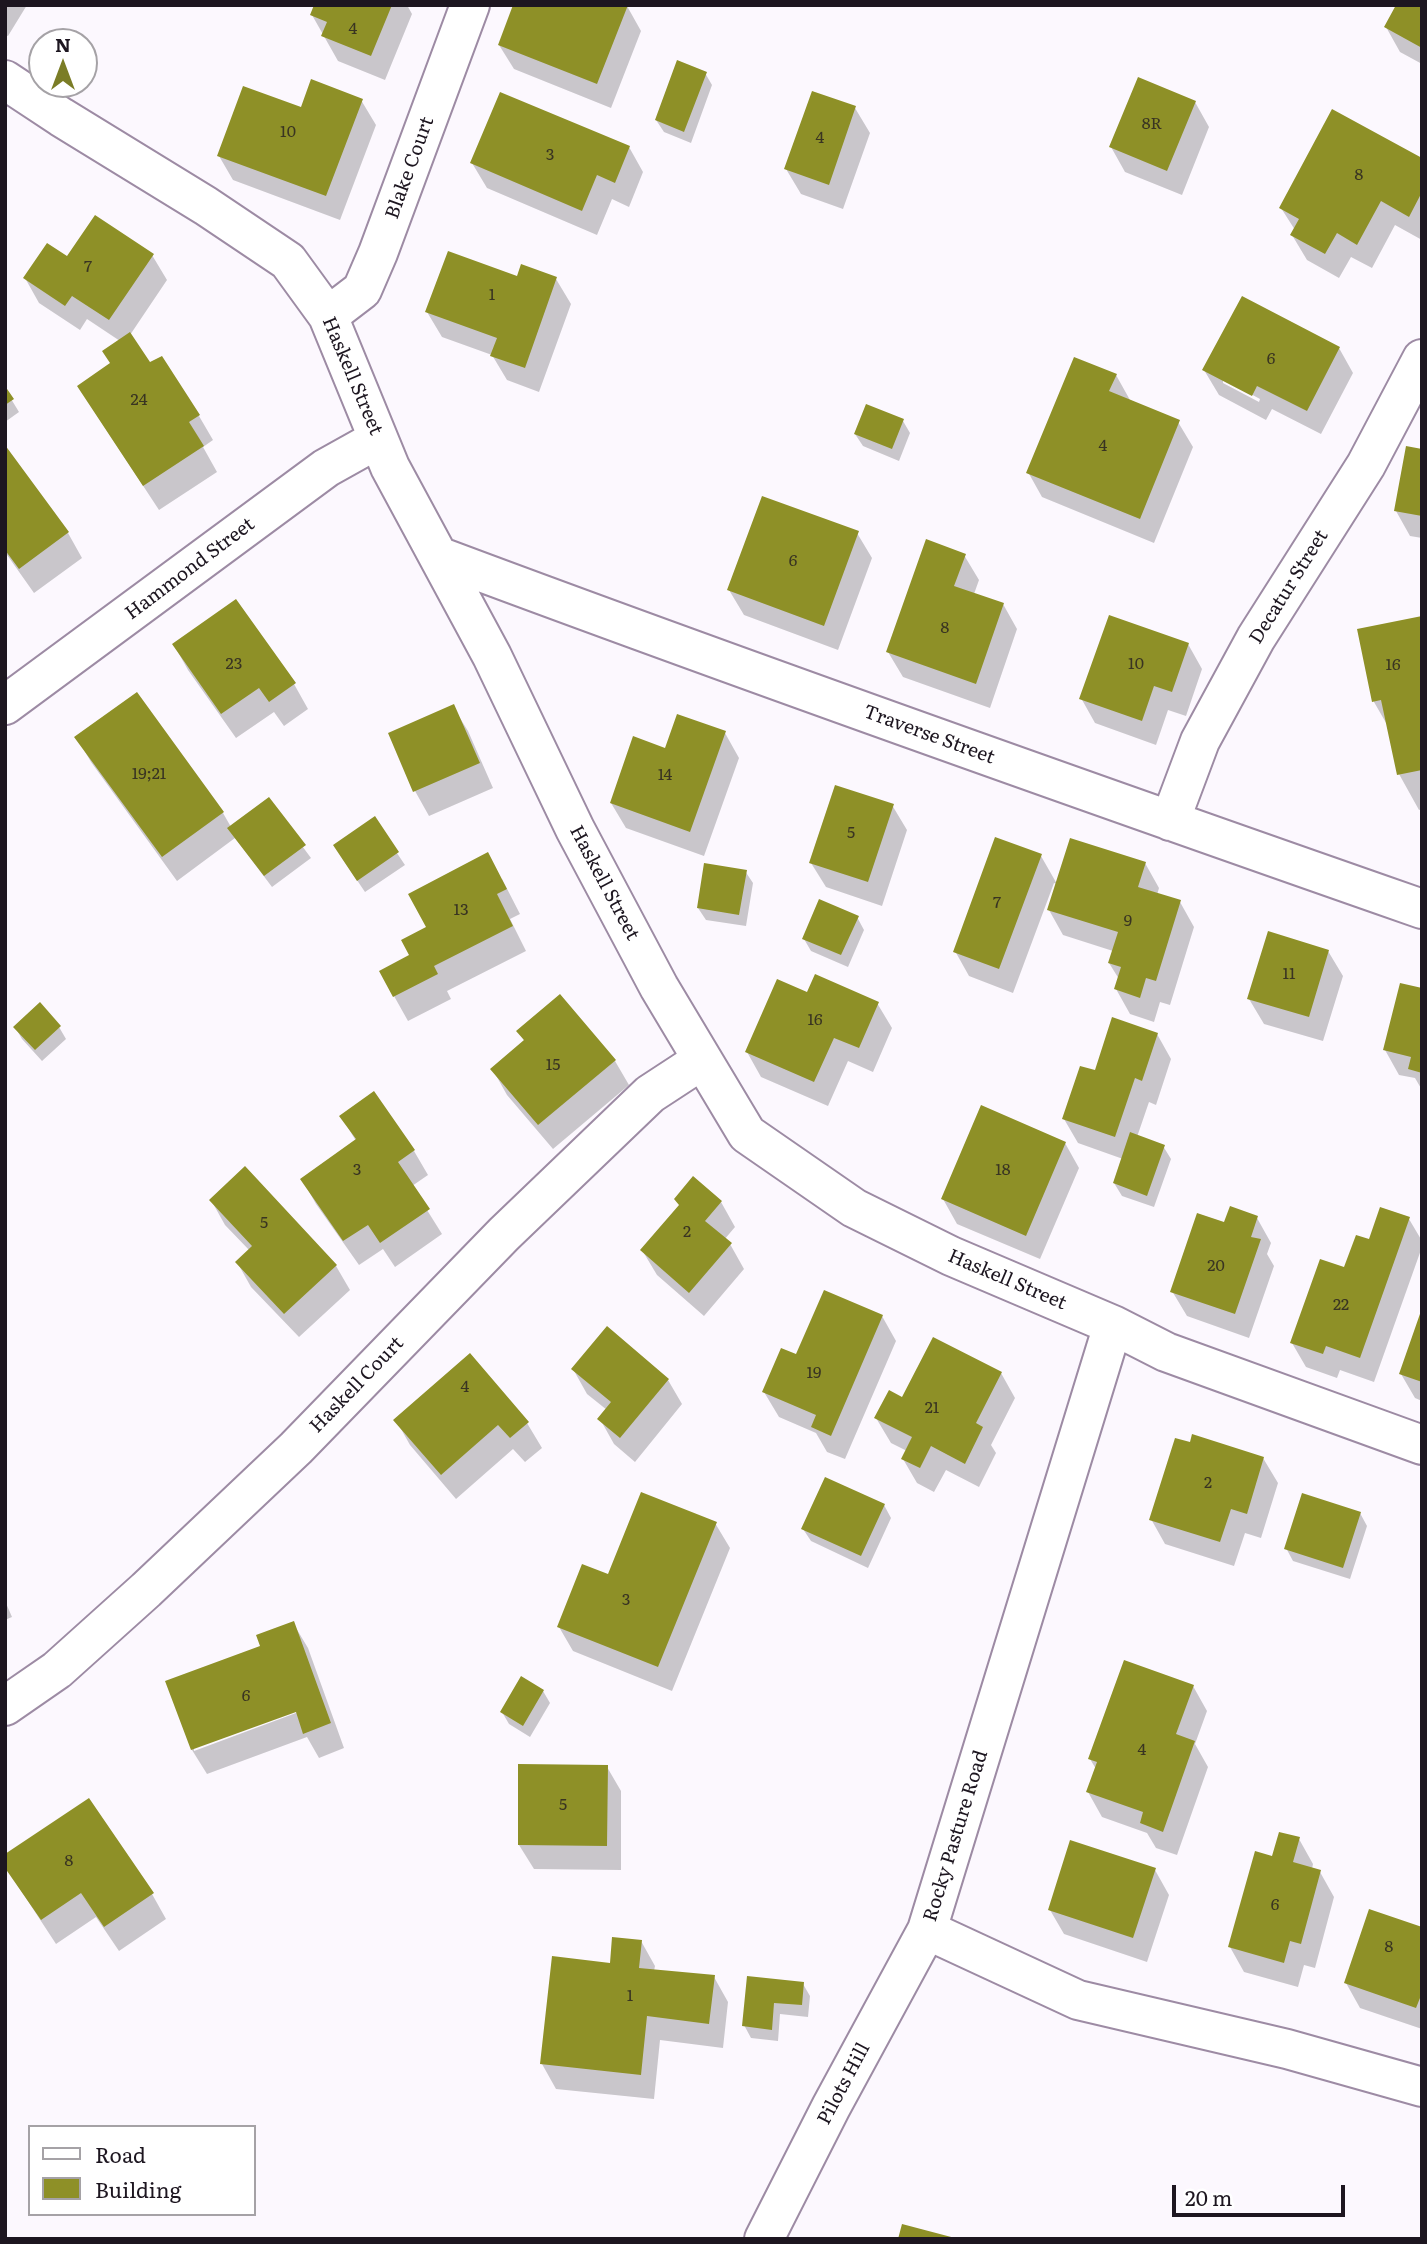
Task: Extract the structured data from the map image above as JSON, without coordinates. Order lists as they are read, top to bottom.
{
  "streets": {
    "street": [
      "Blake Court",
      "Haskell Street",
      "Hammond Street",
      "Decatur Street",
      "Traverse Street",
      "Haskell Court",
      "Rocky Pasture Road",
      "Pilots Hill"
    ]
  },
  "crossings": [
    ["Blake Court", "Haskell Street"],
    ["Haskell Street", "Hammond Street"],
    ["Haskell Street", "Traverse Street"],
    ["Haskell Street", "Haskell Court"],
    ["Haskell Street", "Rocky Pasture Road"],
    ["Decatur Street", "Traverse Street"],
    ["Rocky Pasture Road", "Pilots Hill"]
  ],
  "house_numbers": [
    "4",
    "8R",
    "10",
    "4",
    "3",
    "8",
    "7",
    "1",
    "6",
    "24",
    "4",
    "6",
    "8",
    "23",
    "10",
    "16",
    "19;21",
    "14",
    "5",
    "7",
    "13",
    "9",
    "11",
    "16",
    "15",
    "3",
    "18",
    "5",
    "2",
    "20",
    "22",
    "19",
    "4",
    "21",
    "2",
    "3",
    "6",
    "4",
    "5",
    "8",
    "6",
    "8",
    "1"
  ],
  "legend": ["Road", "Building"],
  "scale_bar": "20 m",
  "north": "top"
}
